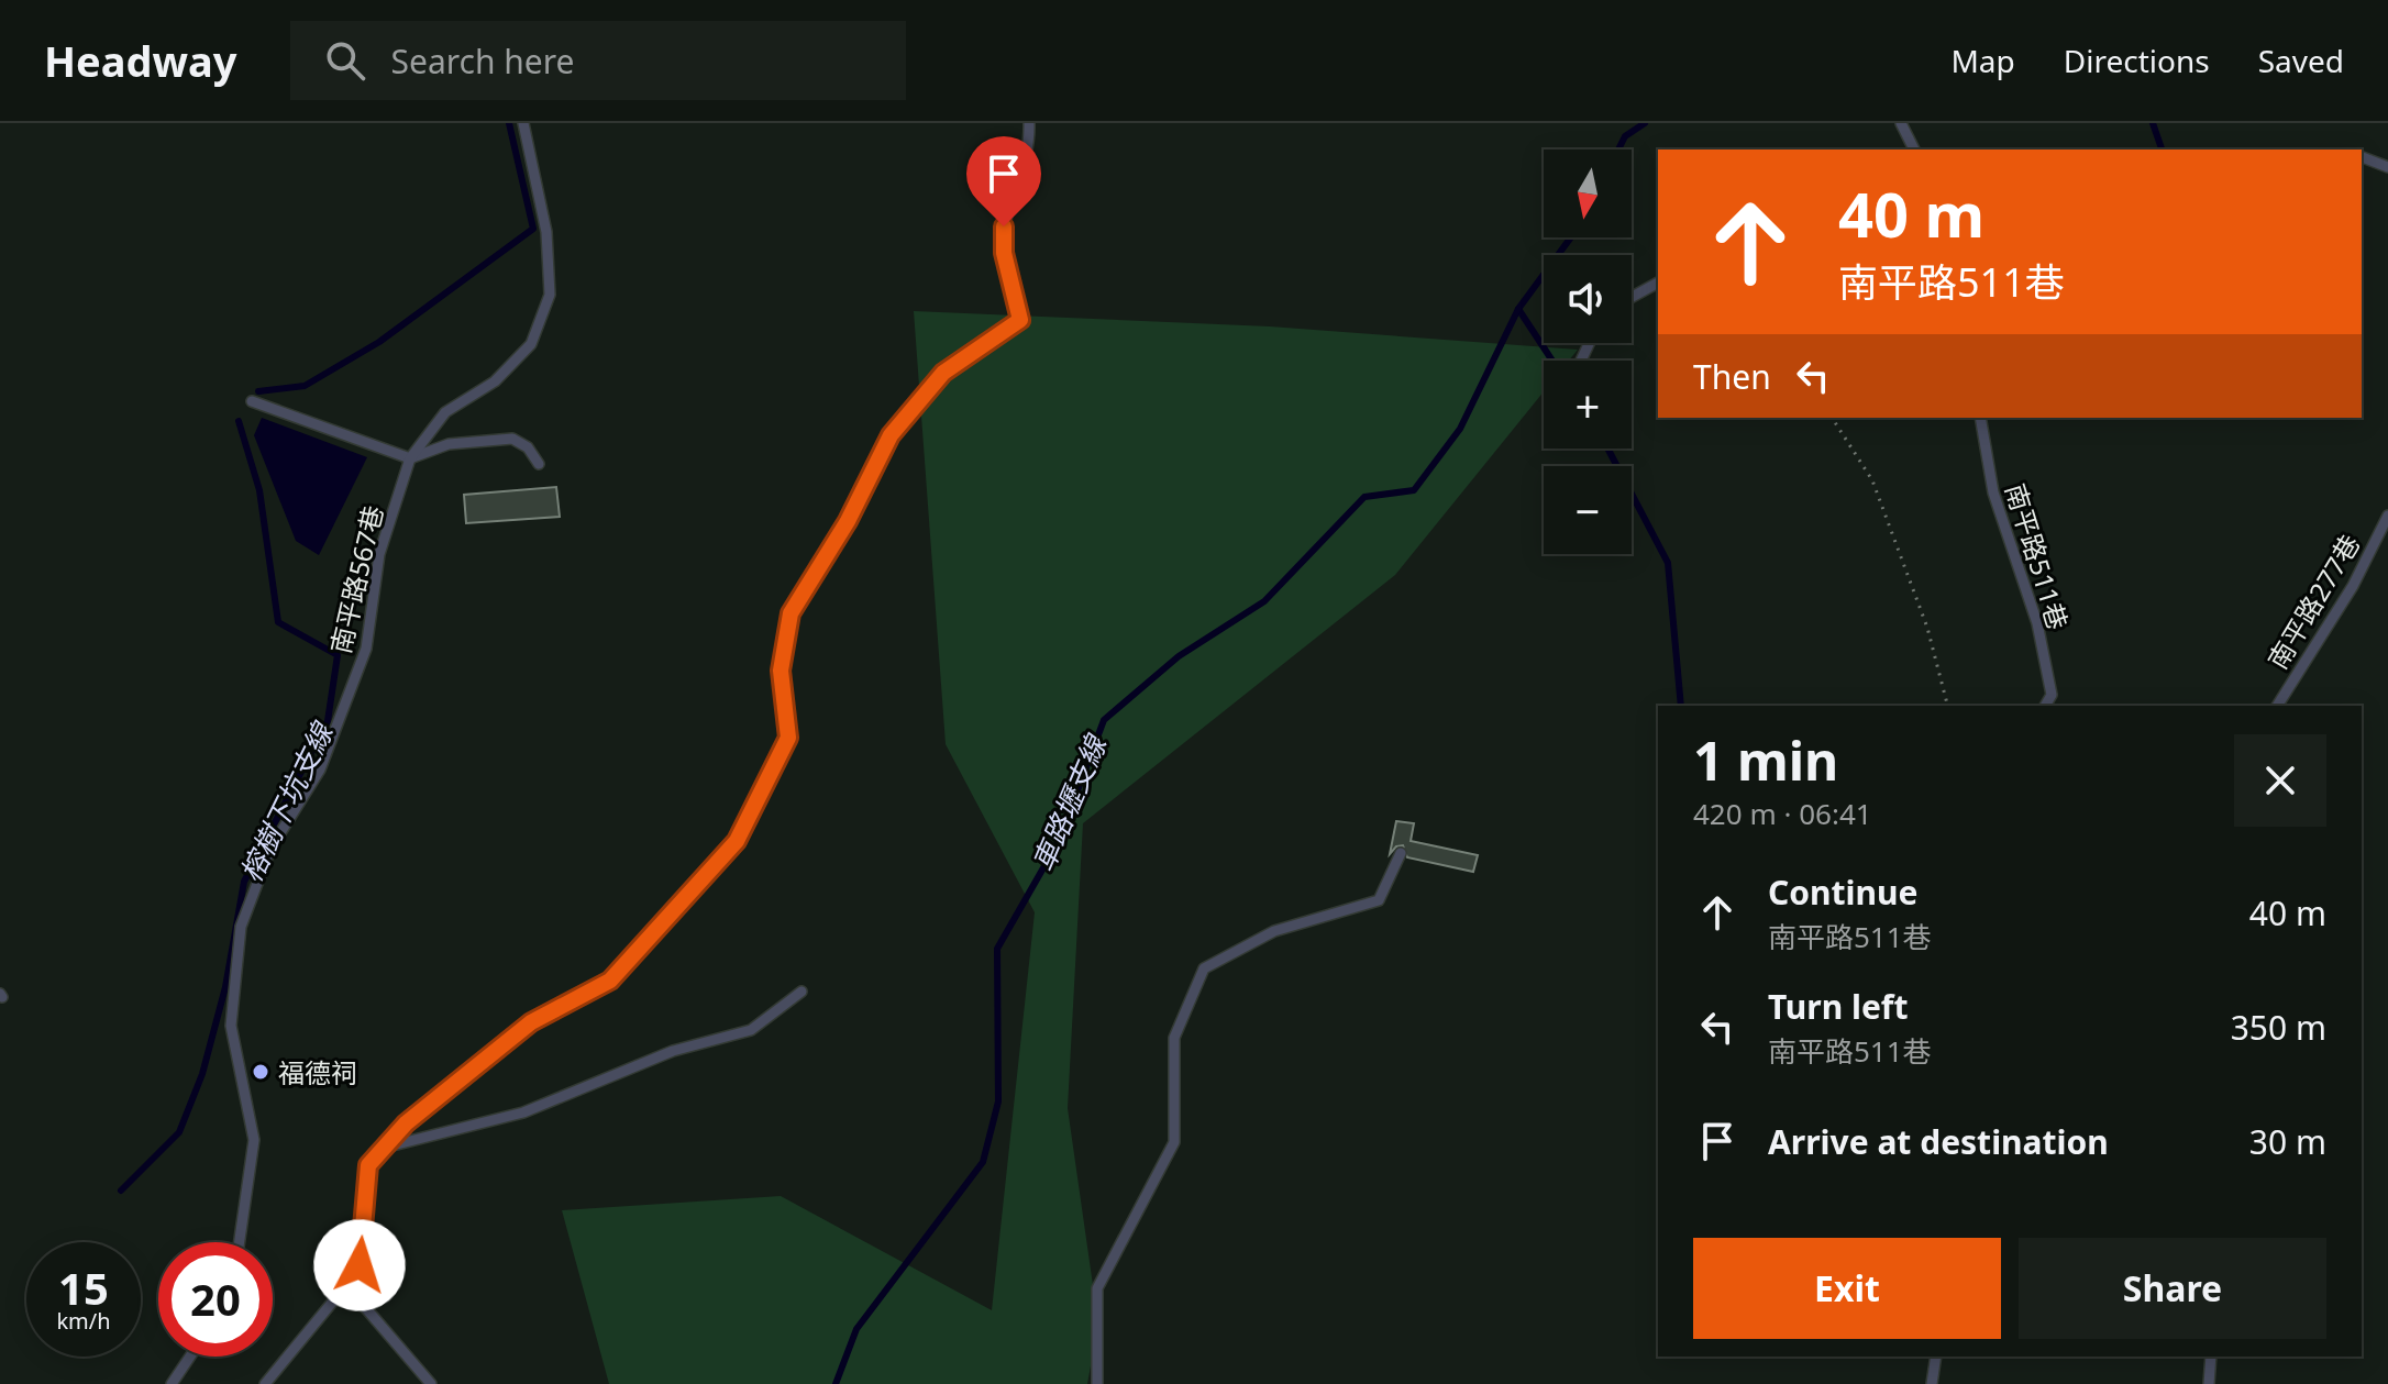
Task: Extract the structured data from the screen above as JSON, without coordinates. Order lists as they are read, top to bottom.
{
  "streets": {
    "lane": ["南平路511巷", "南平路567巷", "南平路277巷"]
  },
  "water": ["榕樹下坑支線", "車路壢支線"],
  "places": ["福德祠"],
  "north": "bottom",
  "page": {
    "header": "Headway",
    "search": "Search here",
    "nav": ["Map", "Directions", "Saved"],
    "map_buttons": ["+", "−"],
    "turn": ["40 m", "南平路511巷"],
    "then": "Then",
    "heading": ["1 min", "420 m · 06:41"],
    "list": [
      {
        "name": "Continue",
        "note": "南平路511巷",
        "value": "40 m"
      },
      {
        "name": "Turn left",
        "note": "南平路511巷",
        "value": "350 m"
      },
      {
        "name": "Arrive at destination",
        "value": "30 m"
      }
    ],
    "buttons": ["Exit", "Share"],
    "speed": "15 km/h",
    "limit": "20"
  }
}
